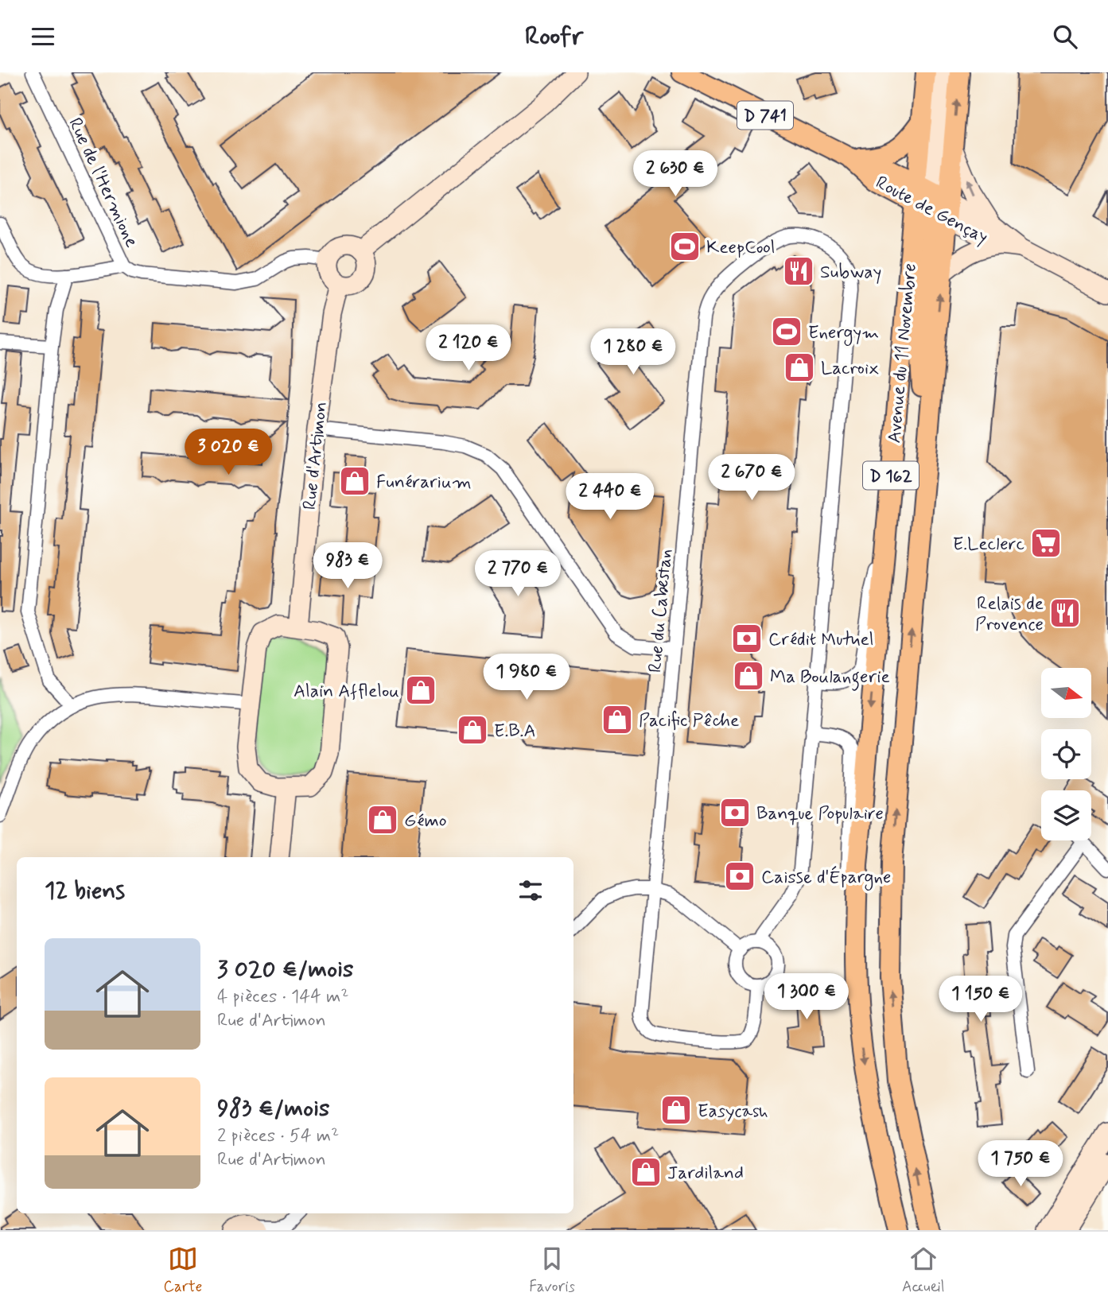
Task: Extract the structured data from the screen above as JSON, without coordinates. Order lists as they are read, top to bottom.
{
  "streets": {
    "main road": [
      "D 741",
      "Route de Gençay",
      "Avenue du 11 Novembre",
      "D 162"
    ],
    "street": ["Rue de l'Hermione", "Rue d'Artimon", "Rue du Cabestan"]
  },
  "crossings": [
    ["Rue de l'Hermione", "Rue d'Artimon"],
    ["Route de Gençay", "Avenue du 11 Novembre"]
  ],
  "places": {
    "sports": ["KeepCool", "Energym"],
    "restaurant": ["Subway", "Relais de Provence"],
    "shop": [
      "Lacroix",
      "Funérarium",
      "Ma Boulangerie",
      "Alain Afflelou",
      "Pacific Pêche",
      "E.B.A",
      "Gémo",
      "Easycash",
      "Jardiland"
    ],
    "supermarket": ["E.Leclerc"],
    "bank": ["Crédit Mutuel", "Banque Populaire", "Caisse d'Épargne"]
  },
  "north": "right",
  "page": {
    "header": "Roofr",
    "price": [
      "2 630 €",
      "2 120 €",
      "1 280 €",
      "3 020 €",
      "2 670 €",
      "2 440 €",
      "983 €",
      "2 770 €",
      "1 980 €",
      "1 300 €",
      "1 150 €",
      "1 750 €"
    ],
    "heading": "12 biens",
    "list": [
      {
        "name": "3 020 €/mois",
        "note": "4 pièces · 144 m² · Rue d'Artimon"
      },
      {
        "name": "983 €/mois",
        "note": "2 pièces · 54 m² · Rue d'Artimon"
      }
    ],
    "tabs": ["Carte", "Favoris", "Accueil"]
  }
}
